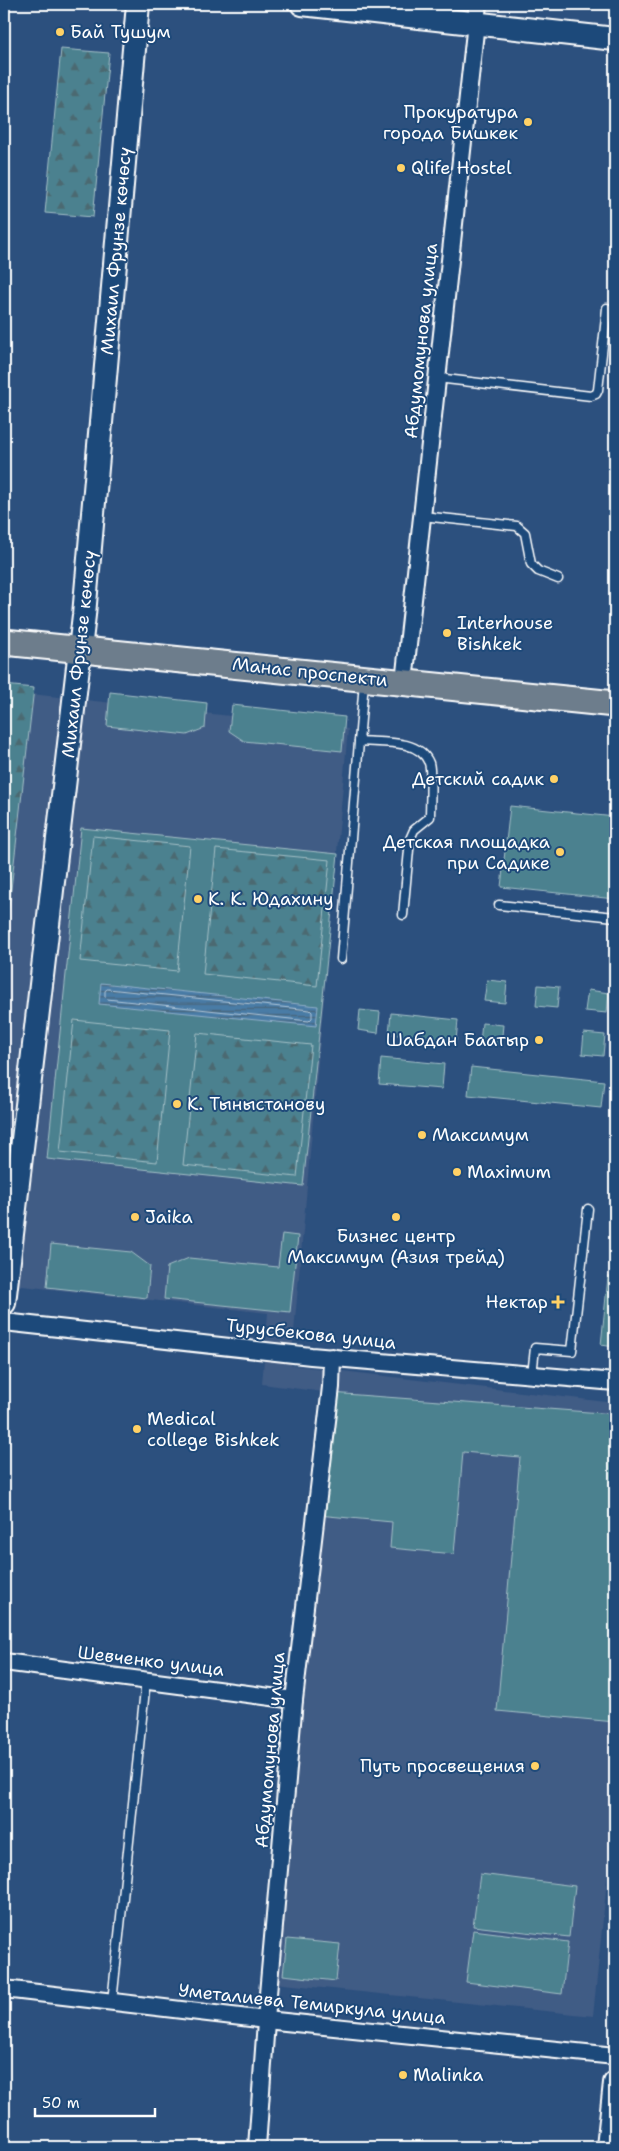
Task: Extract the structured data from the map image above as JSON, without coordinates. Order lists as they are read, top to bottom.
{
  "streets": {
    "main road": ["Михаил Фрунзе көчөсү", "Манас проспекти"],
    "street": [
      "Абдумомунова улица",
      "Турусбекова улица",
      "Шевченко улица",
      "Уметалиева Темиркула улица"
    ]
  },
  "crossings": [
    ["Михаил Фрунзе көчөсү", "Манас проспекти"],
    ["Абдумомунова улица", "Манас проспекти"],
    ["Абдумомунова улица", "Турусбекова улица"],
    ["Абдумомунова улица", "Шевченко улица"],
    ["Абдумомунова улица", "Уметалиева Темиркула улица"]
  ],
  "places": {
    "other": [
      "Бай Тушум",
      "Прокуратура города Бишкек",
      "Qlife Hostel",
      "Interhouse Bishkek",
      "Детский садик",
      "Детская площадка при Садике",
      "К. К. Юдахину",
      "Шабдан Баатыр",
      "К. Тыныстанову",
      "Максимум",
      "Maximum",
      "Jaika",
      "Бизнес центр Максимум (Азия трейд)",
      "Medical college Bishkek",
      "Путь просвещения",
      "Malinka"
    ],
    "health": ["Нектар"]
  },
  "scale_bar": "50 m"
}
